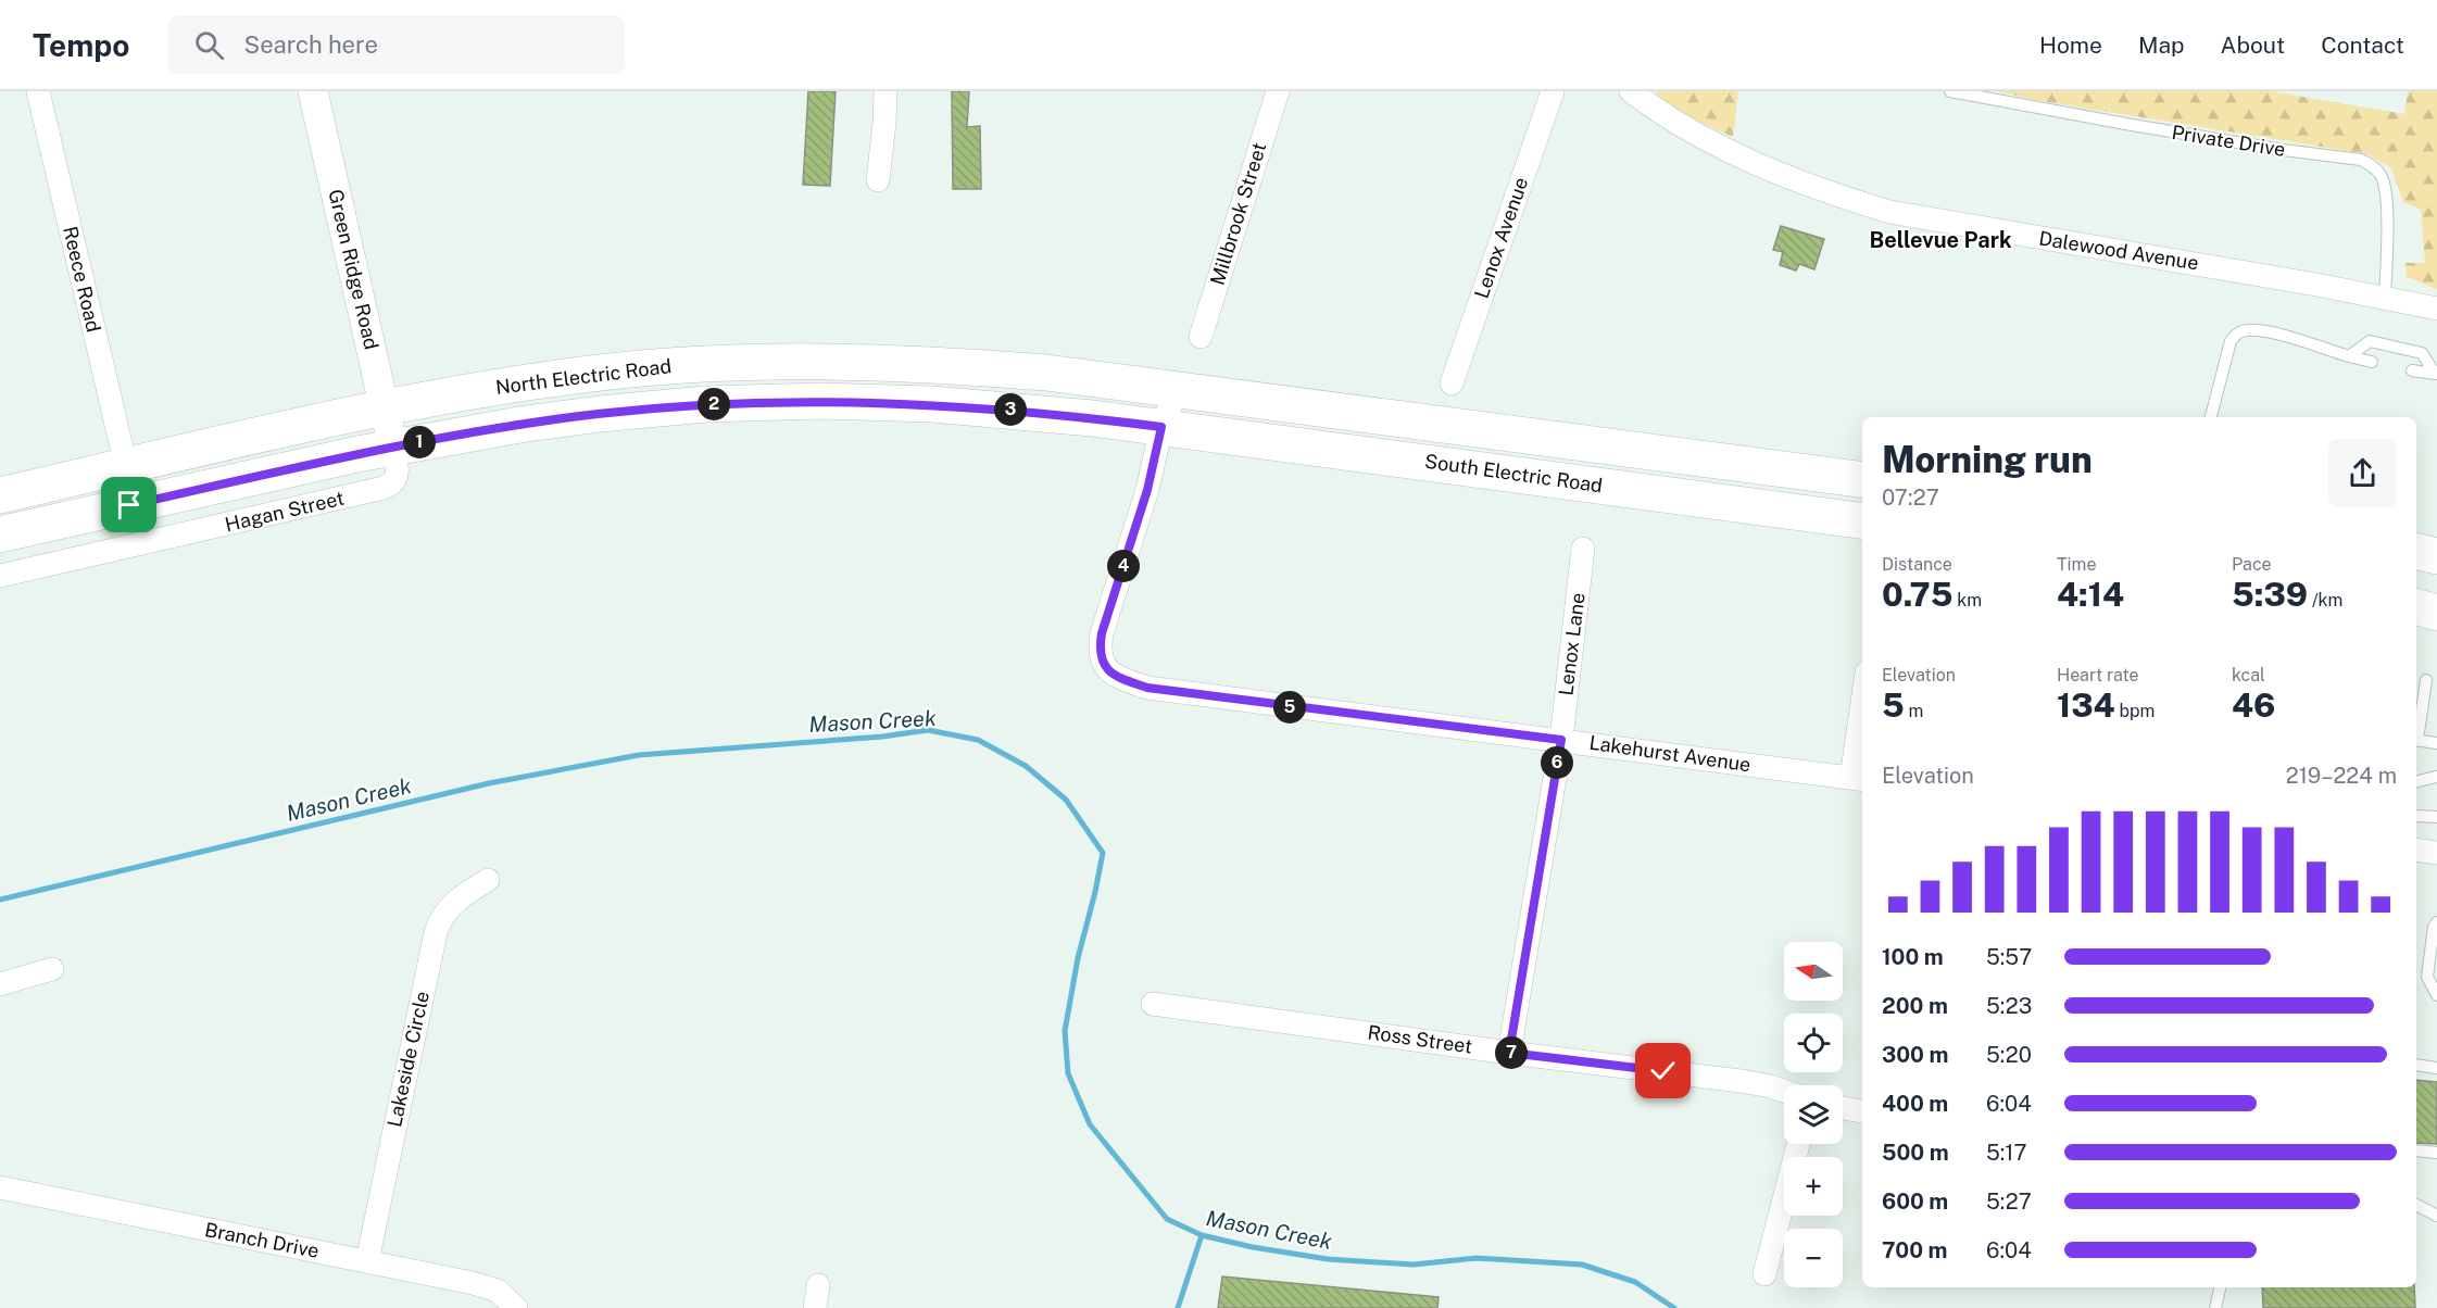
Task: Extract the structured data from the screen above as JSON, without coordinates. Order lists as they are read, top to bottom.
{
  "streets": {
    "main road": ["North Electric Road", "South Electric Road"],
    "street": [
      "Millbrook Street",
      "Lenox Avenue",
      "Dalewood Avenue",
      "Green Ridge Road",
      "Reece Road",
      "Hagan Street",
      "Lenox Lane",
      "Lakehurst Avenue",
      "Ross Street",
      "Lakeside Circle",
      "Branch Drive"
    ],
    "lane": ["Private Drive"]
  },
  "crossings": [
    ["Private Drive", "Dalewood Avenue"],
    ["Green Ridge Road", "North Electric Road"],
    ["Green Ridge Road", "Hagan Street"],
    ["Reece Road", "North Electric Road"],
    ["North Electric Road", "South Electric Road"],
    ["North Electric Road", "Hagan Street"],
    ["North Electric Road", "Lakehurst Avenue"],
    ["South Electric Road", "Lakehurst Avenue"],
    ["Lenox Lane", "Lakehurst Avenue"],
    ["Lakeside Circle", "Branch Drive"]
  ],
  "districts": ["Bellevue Park"],
  "water": ["Mason Creek"],
  "north": "left",
  "page": {
    "header": "Tempo",
    "search": "Search here",
    "nav": [
      "Home",
      "Map",
      "About",
      "Contact"
    ],
    "pins": [
      "2",
      "3",
      "1",
      "4",
      "5",
      "6",
      "7"
    ],
    "heading": ["Morning run", "07:27"],
    "stats": [
      ["Distance", "0.75 km"],
      ["Time", "4:14"],
      ["Pace", "5:39 /km"],
      ["Elevation", "5 m"],
      ["Heart rate", "134 bpm"],
      ["kcal", "46"]
    ],
    "chart": ["Elevation", "219–224 m"],
    "list": [
      {
        "name": "100 m",
        "note": "5:57"
      },
      {
        "name": "200 m",
        "note": "5:23"
      },
      {
        "name": "300 m",
        "note": "5:20"
      },
      {
        "name": "400 m",
        "note": "6:04"
      },
      {
        "name": "500 m",
        "note": "5:17"
      },
      {
        "name": "600 m",
        "note": "5:27"
      },
      {
        "name": "700 m",
        "note": "6:04"
      }
    ],
    "map_buttons": ["+", "−"]
  }
}
